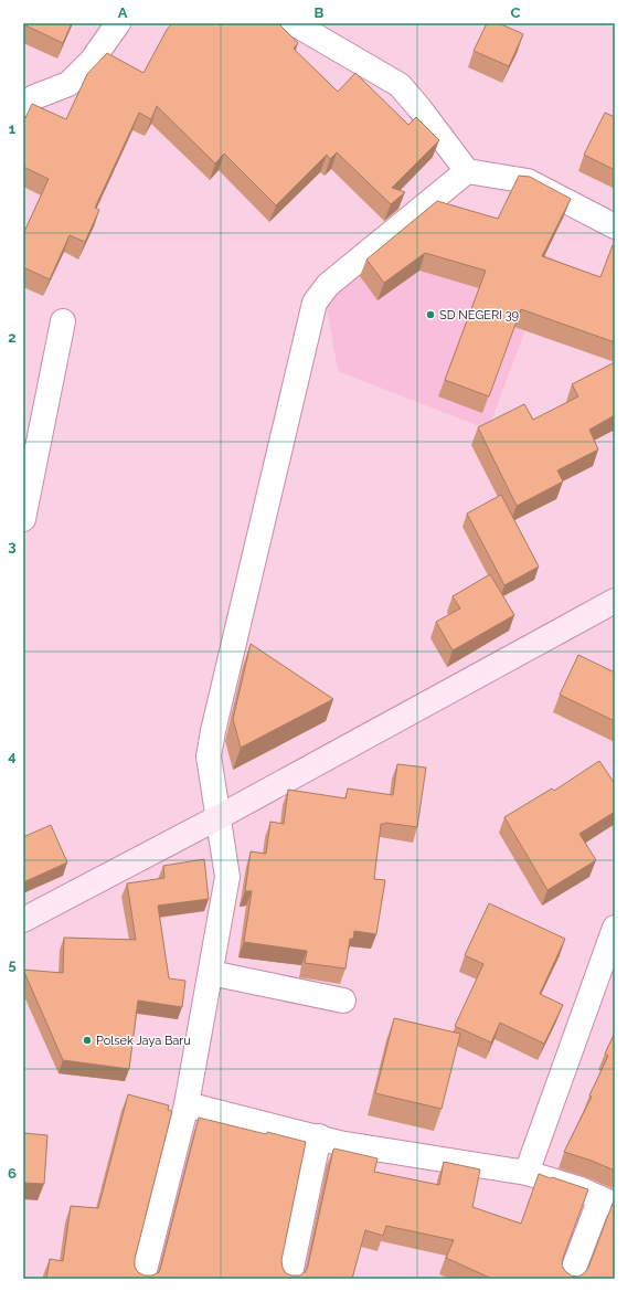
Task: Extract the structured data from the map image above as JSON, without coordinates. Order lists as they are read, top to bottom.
{
  "places": ["SD NEGERI 39", "Polsek Jaya Baru"],
  "grid": {
    "columns": ["A", "B", "C"],
    "rows": [
      "1",
      "2",
      "3",
      "4",
      "5",
      "6"
    ]
  }
}
